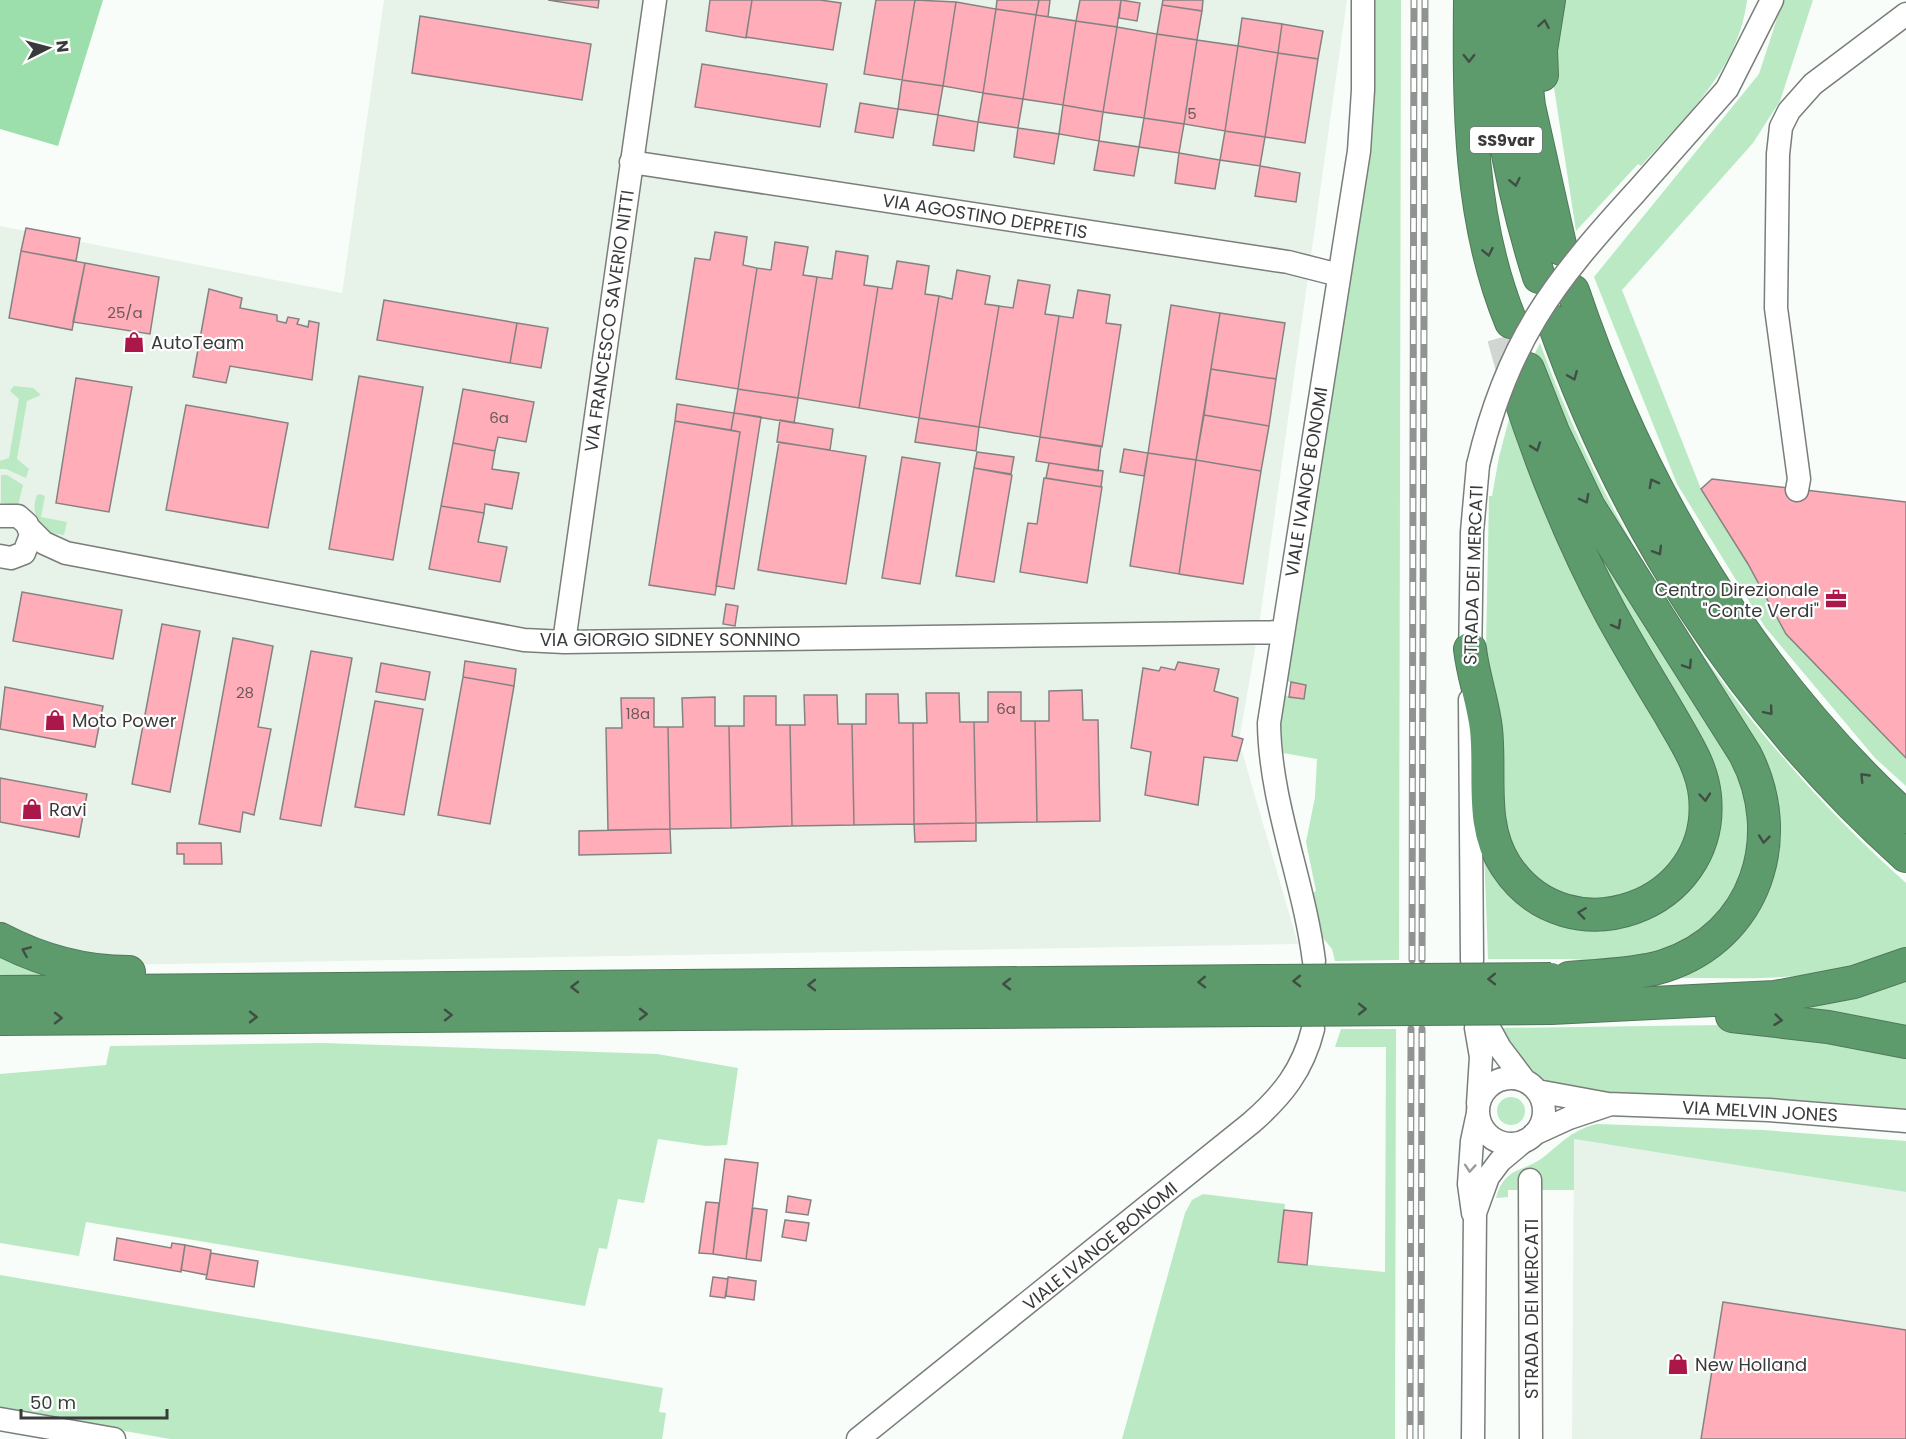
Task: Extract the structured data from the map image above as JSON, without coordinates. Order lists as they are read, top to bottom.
{
  "streets": {
    "highway": ["SS9var"],
    "street": [
      "VIA AGOSTINO DEPRETIS",
      "VIA FRANCESCO SAVERIO NITTI",
      "VIALE IVANOE BONOMI",
      "STRADA DEI MERCATI",
      "VIA GIORGIO SIDNEY SONNINO",
      "VIA MELVIN JONES"
    ]
  },
  "crossings": [
    ["VIA AGOSTINO DEPRETIS", "VIA FRANCESCO SAVERIO NITTI"],
    ["VIA AGOSTINO DEPRETIS", "VIALE IVANOE BONOMI"],
    ["VIA FRANCESCO SAVERIO NITTI", "VIA GIORGIO SIDNEY SONNINO"],
    ["VIALE IVANOE BONOMI", "VIA GIORGIO SIDNEY SONNINO"]
  ],
  "places": {
    "shop": [
      "AutoTeam",
      "Moto Power",
      "Ravi",
      "New Holland"
    ],
    "office": ["Centro Direzionale \"Conte Verdi\""]
  },
  "house_numbers": [
    "5",
    "25/a",
    "6a",
    "28",
    "6a",
    "18a"
  ],
  "scale_bar": "50 m",
  "north": "right"
}
